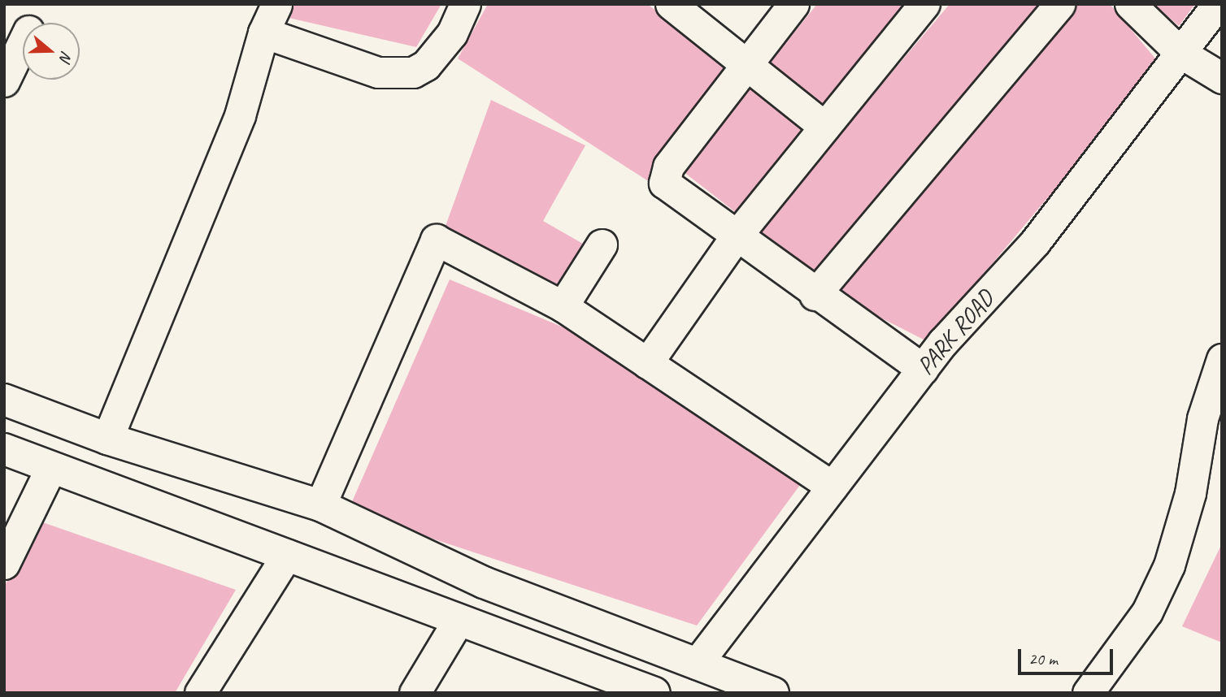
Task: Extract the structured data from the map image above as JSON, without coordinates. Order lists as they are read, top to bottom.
{
  "streets": {
    "street": ["PARK ROAD"]
  },
  "scale_bar": "20 m",
  "north": "right"
}
